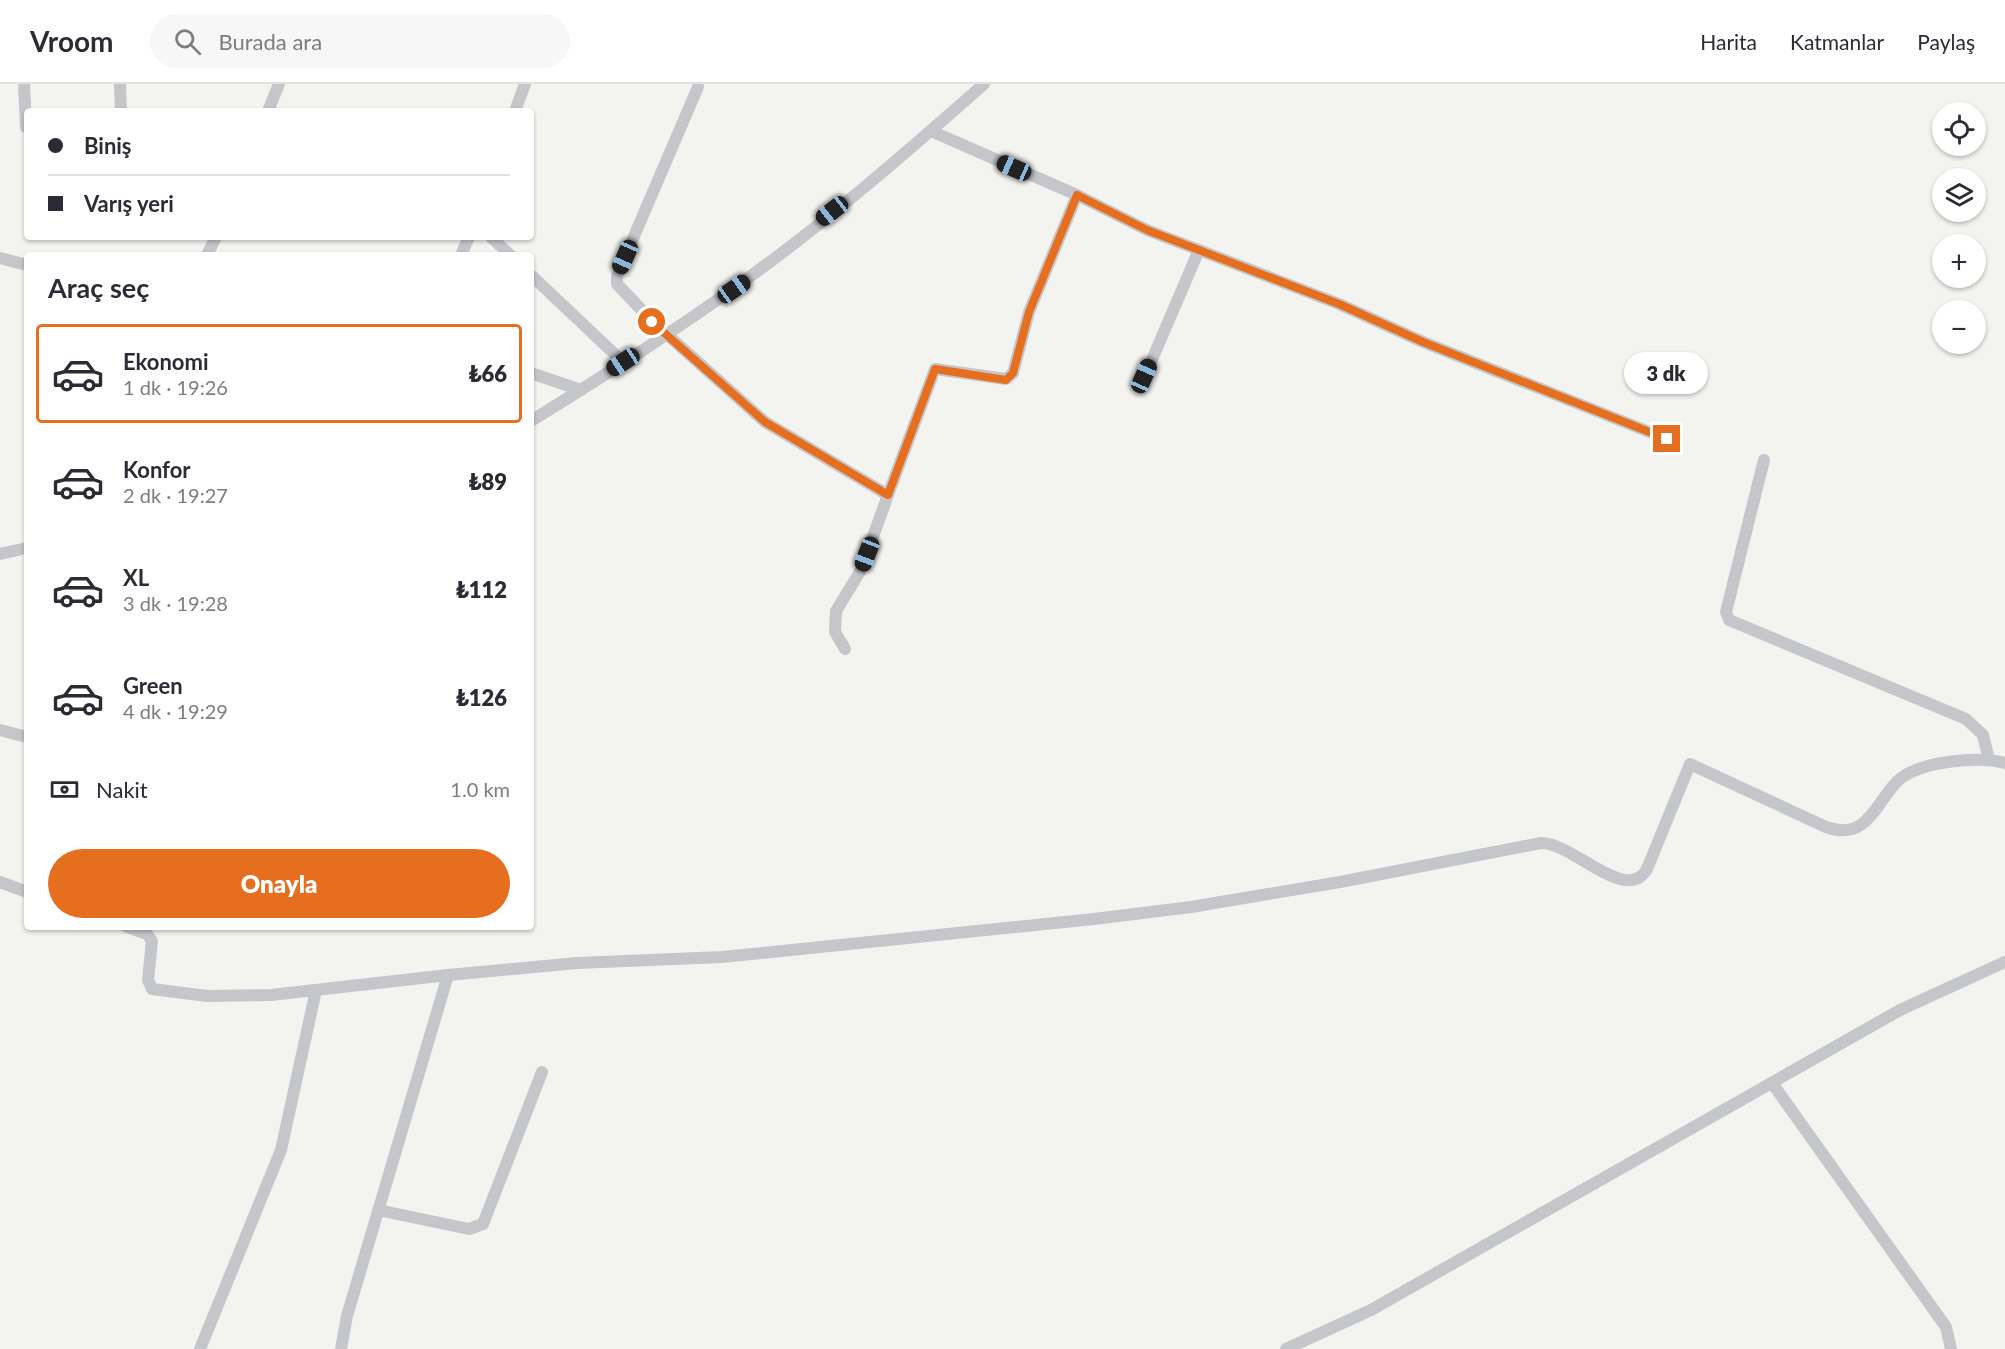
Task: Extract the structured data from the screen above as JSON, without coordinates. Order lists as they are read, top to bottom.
{
  "page": {
    "header": "Vroom",
    "search": "Burada ara",
    "nav": ["Harita", "Katmanlar", "Paylaş"],
    "map_buttons": ["+", "−"],
    "banner": ["Biniş", "Varış yeri"],
    "heading": "Araç seç",
    "list": [
      {
        "name": "Ekonomi",
        "note": "1 dk · 19:26",
        "value": "₺66"
      },
      {
        "name": "Konfor",
        "note": "2 dk · 19:27",
        "value": "₺89"
      },
      {
        "name": "XL",
        "note": "3 dk · 19:28",
        "value": "₺112"
      },
      {
        "name": "Green",
        "note": "4 dk · 19:29",
        "value": "₺126"
      }
    ],
    "bubble": "3 dk",
    "pay": ["Nakit", "1.0 km"],
    "buttons": "Onayla"
  }
}
